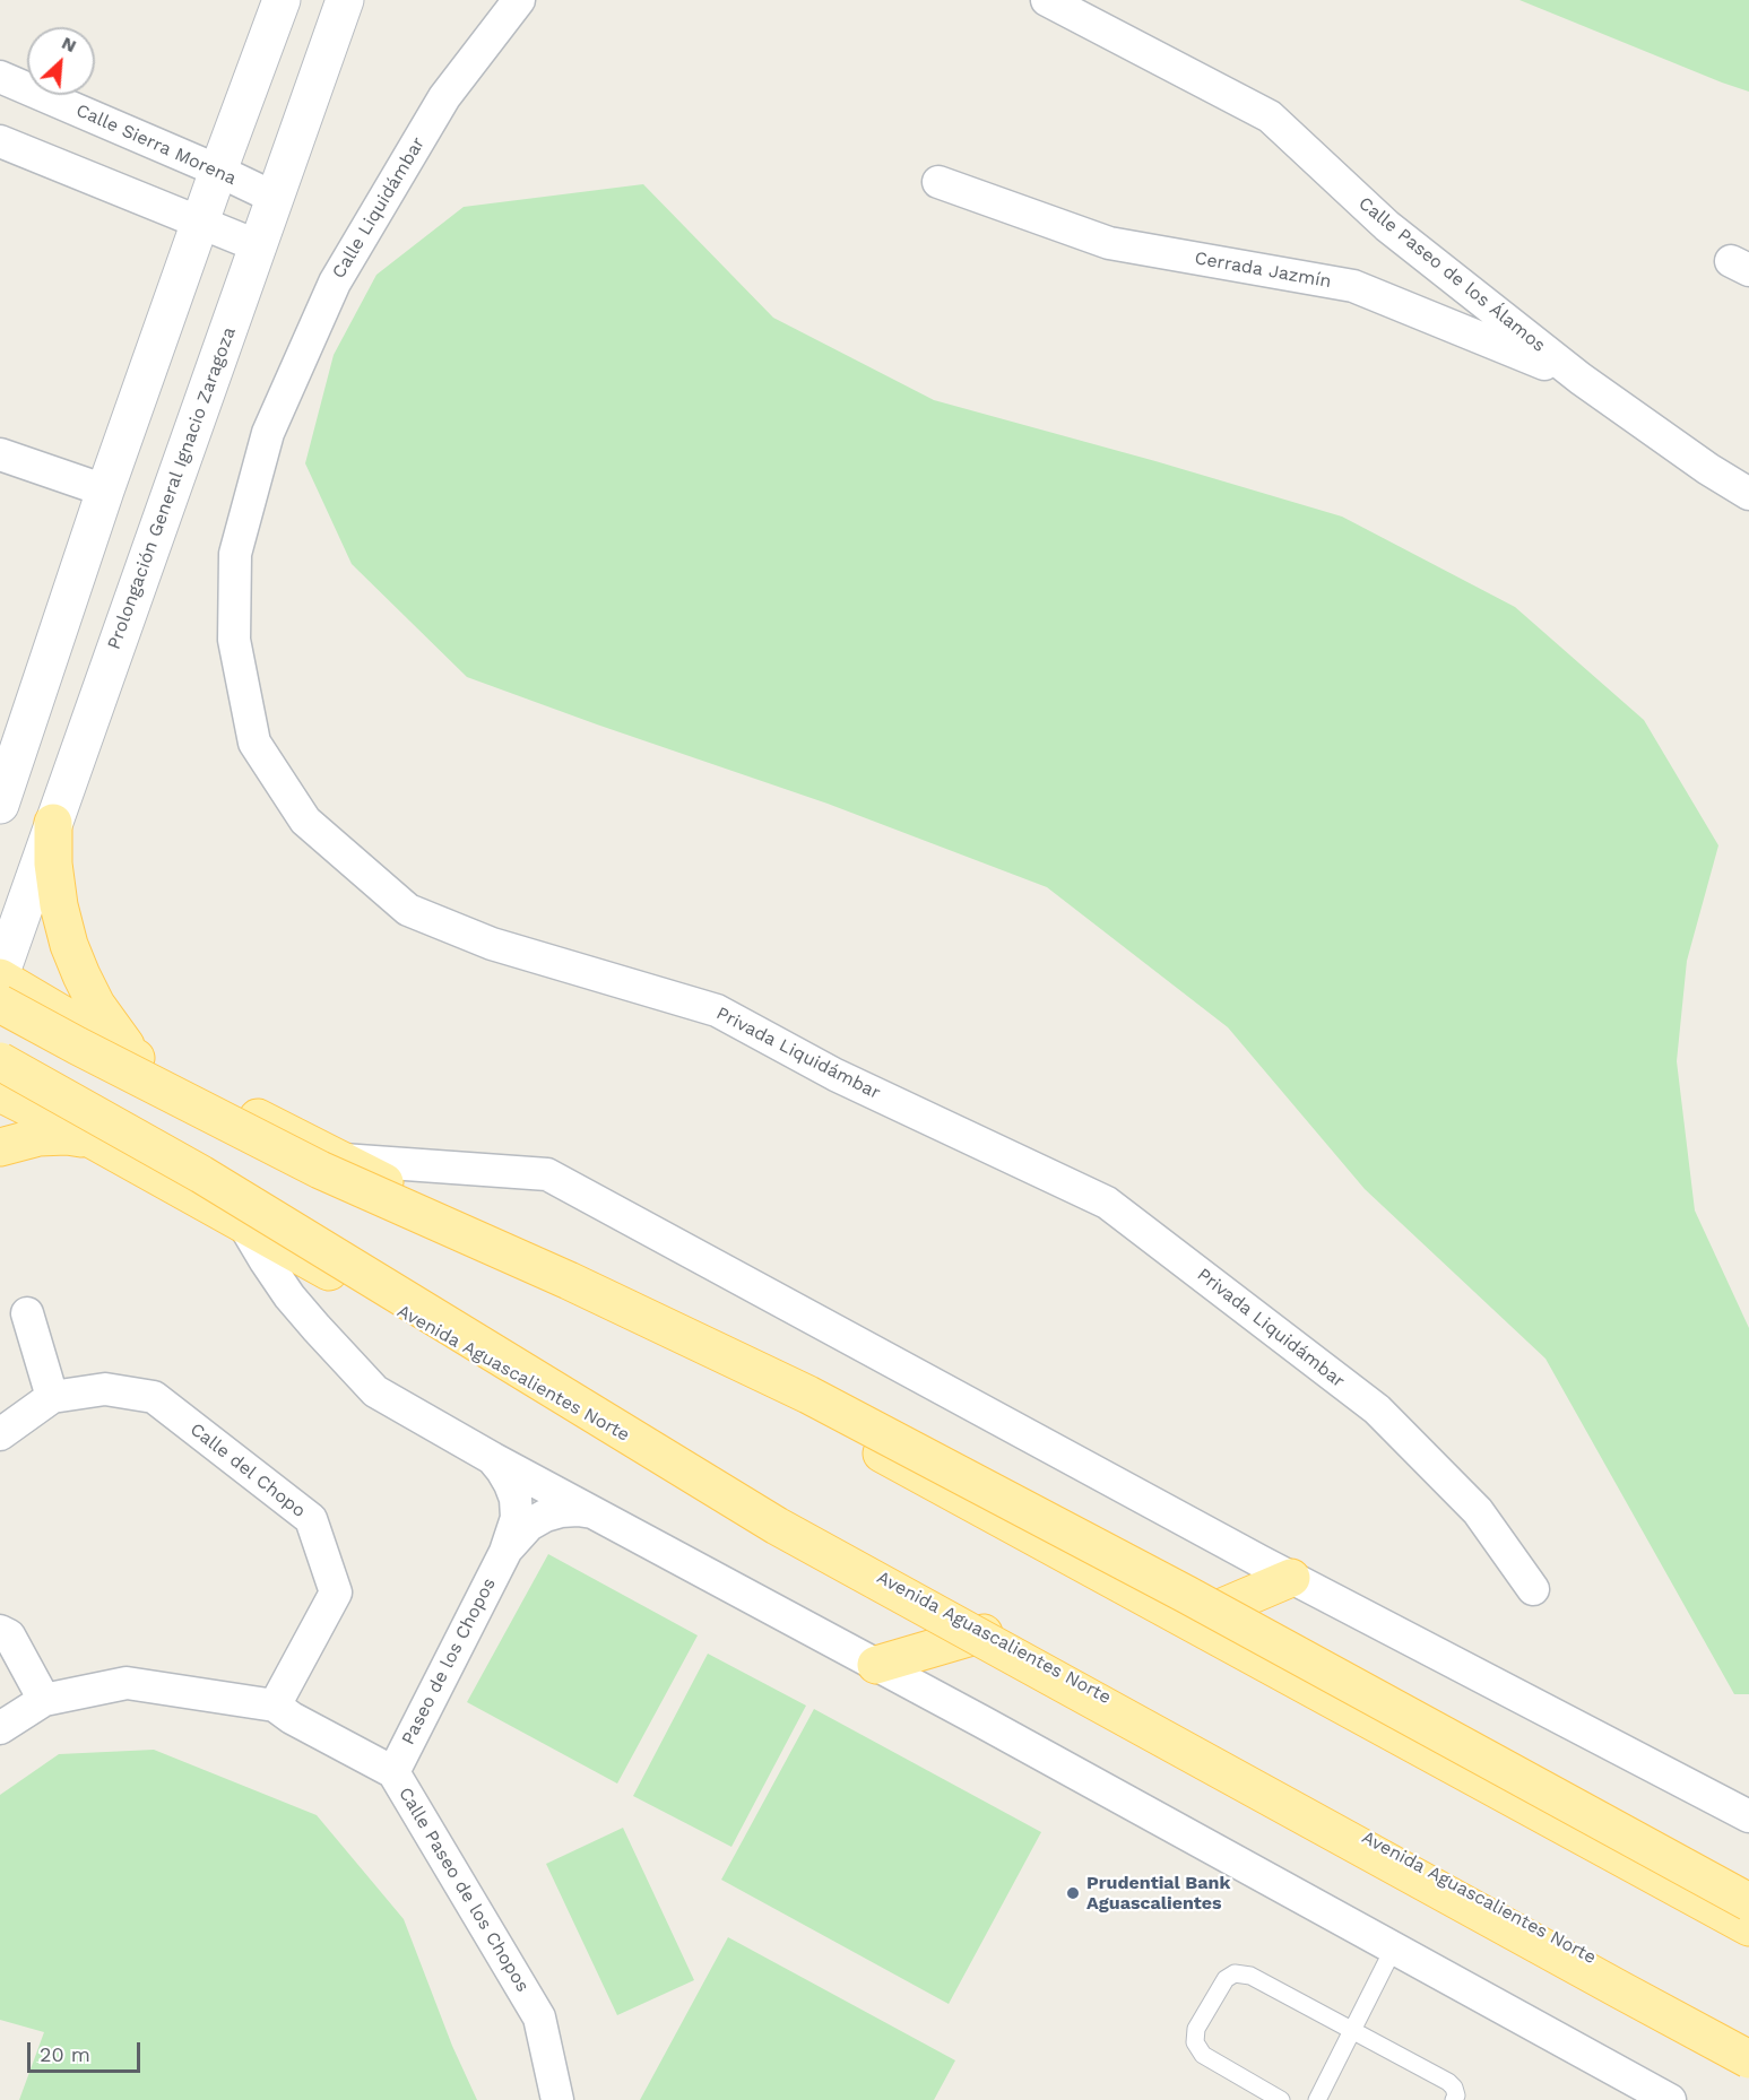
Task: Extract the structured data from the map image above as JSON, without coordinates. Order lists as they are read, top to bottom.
{
  "streets": {
    "main road": ["Avenida Aguascalientes Norte"],
    "street": [
      "Calle Sierra Morena",
      "Calle Liquidámbar",
      "Cerrada Jazmín",
      "Calle Paseo de los Álamos",
      "Prolongación General Ignacio Zaragoza",
      "Privada Liquidámbar",
      "Calle del Chopo",
      "Paseo de los Chopos",
      "Calle Paseo de los Chopos"
    ]
  },
  "crossings": [
    ["Calle Sierra Morena", "Prolongación General Ignacio Zaragoza"],
    ["Calle Liquidámbar", "Privada Liquidámbar"],
    ["Cerrada Jazmín", "Calle Paseo de los Álamos"],
    ["Avenida Aguascalientes Norte", "Paseo de los Chopos"],
    ["Calle del Chopo", "Calle Paseo de los Chopos"],
    ["Paseo de los Chopos", "Calle Paseo de los Chopos"]
  ],
  "places": ["Prudential Bank Aguascalientes"],
  "scale_bar": "20 m",
  "north": "top right"
}
